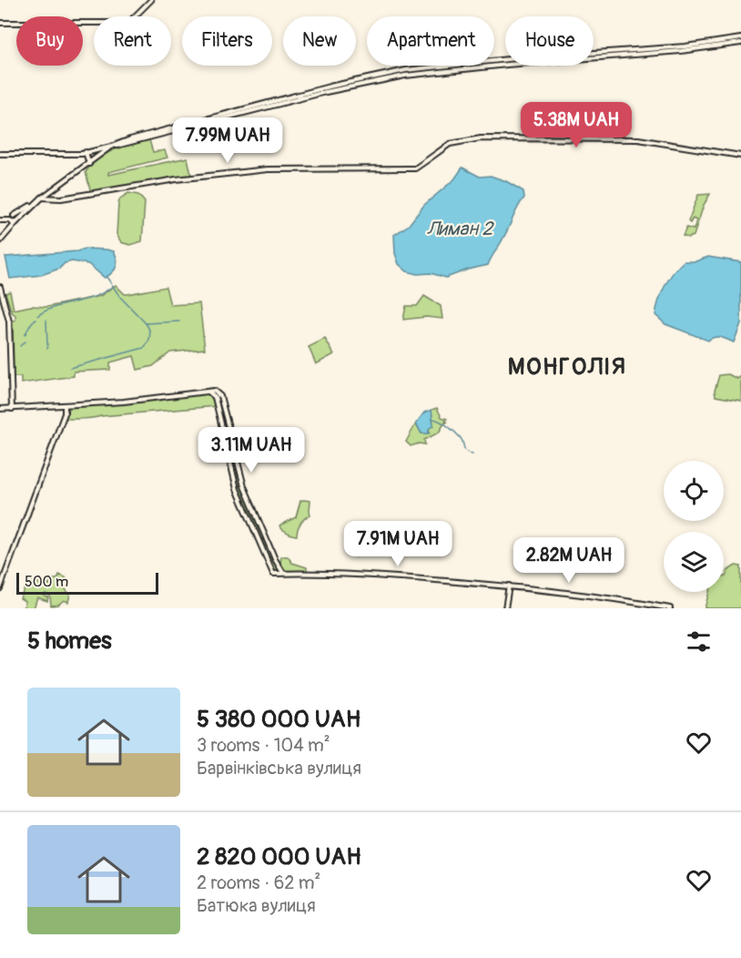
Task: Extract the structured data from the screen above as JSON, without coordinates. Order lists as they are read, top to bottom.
{
  "districts": ["МОНГОЛІЯ"],
  "water": ["Лиман 2"],
  "scale_bar": "500 m",
  "page": {
    "chip": [
      "Buy",
      "Rent",
      "Filters",
      "New",
      "Apartment",
      "House"
    ],
    "price": [
      "5.38M UAH",
      "7.99M UAH",
      "3.11M UAH",
      "7.91M UAH",
      "2.82M UAH"
    ],
    "scale": "500 m",
    "heading": "5 homes",
    "list": [
      {
        "name": "5 380 000 UAH",
        "note": "3 rooms · 104 m² · Барвінківська вулиця"
      },
      {
        "name": "2 820 000 UAH",
        "note": "2 rooms · 62 m² · Батюка вулиця"
      }
    ]
  }
}
